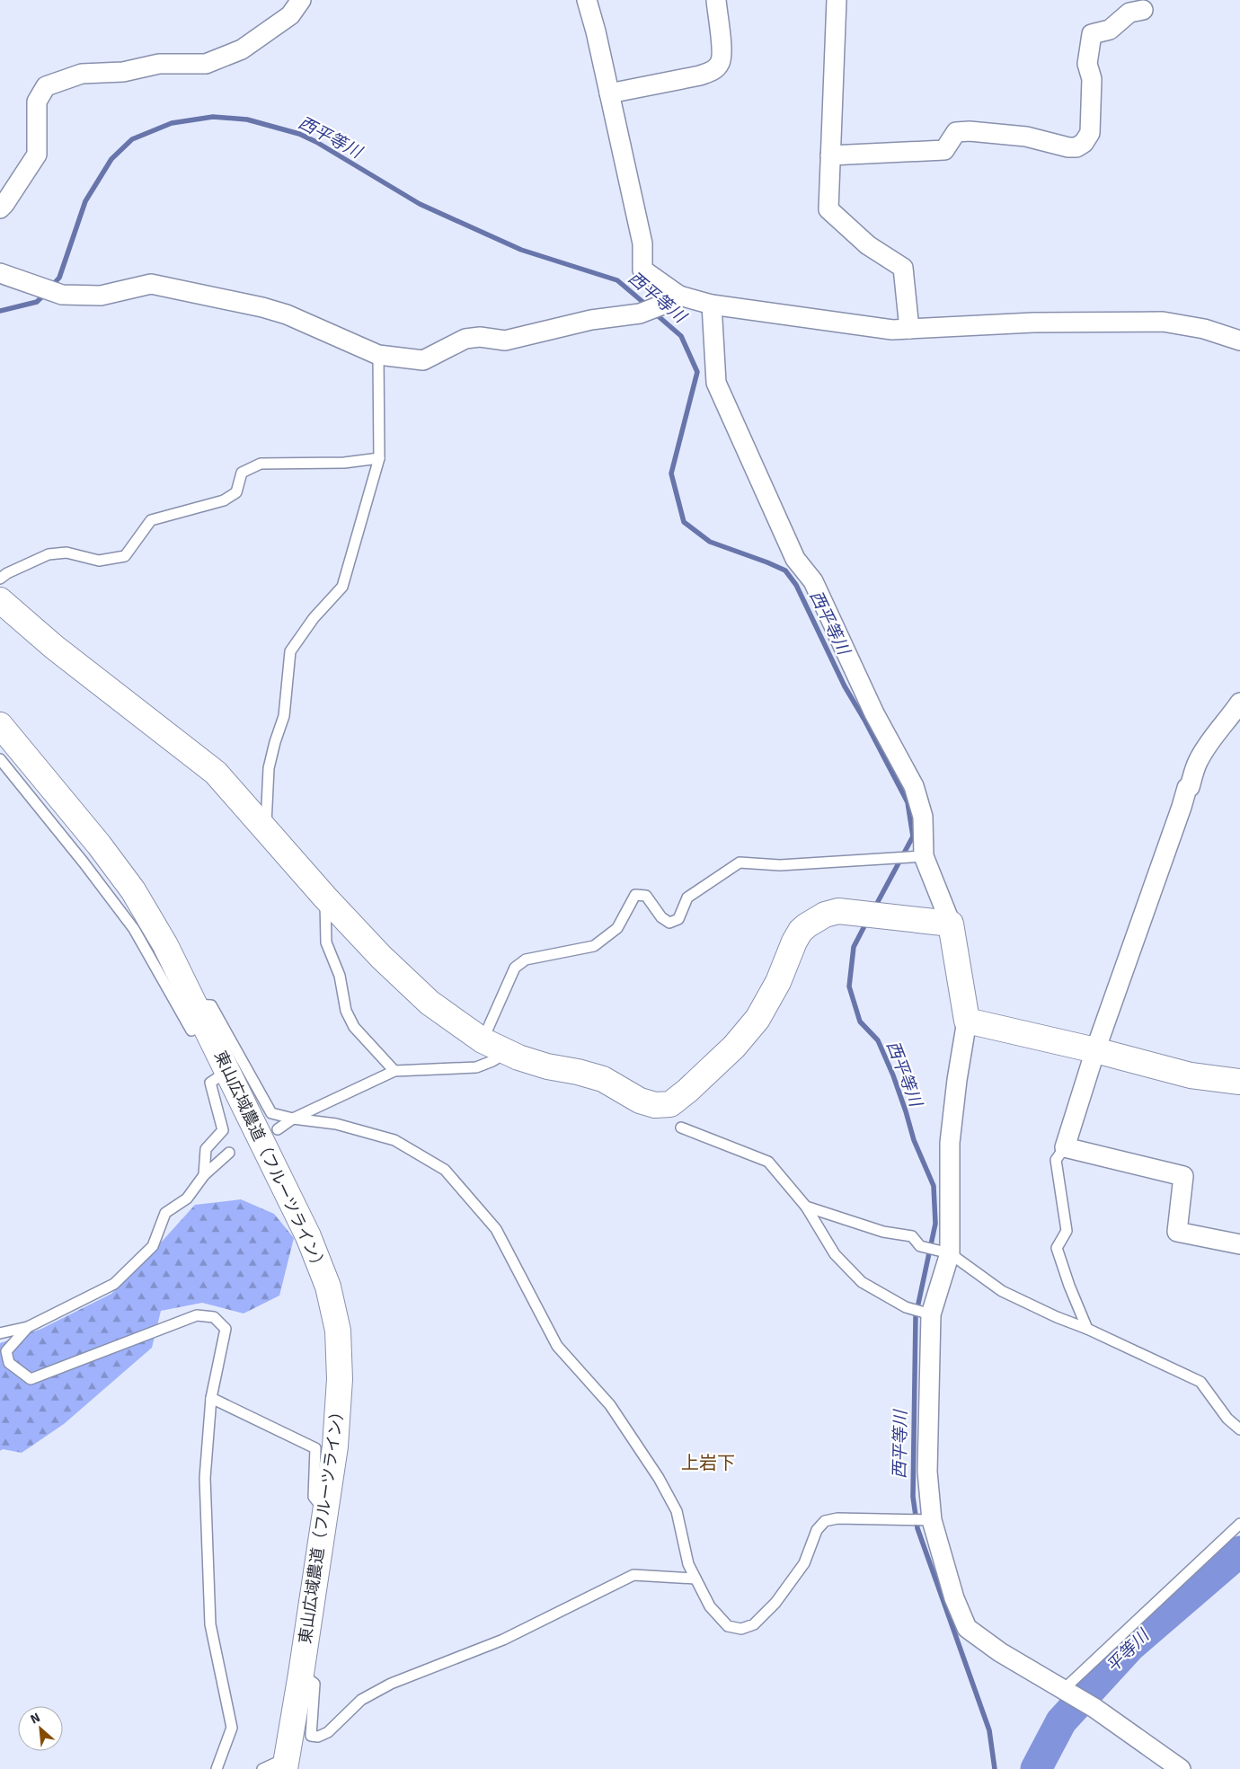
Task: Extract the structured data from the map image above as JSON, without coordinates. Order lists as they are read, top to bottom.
{
  "streets": {
    "street": ["東山広域農道（フルーツライン）"]
  },
  "districts": ["上岩下"],
  "water": ["西平等川", "平等川"],
  "north": "top left"
}
